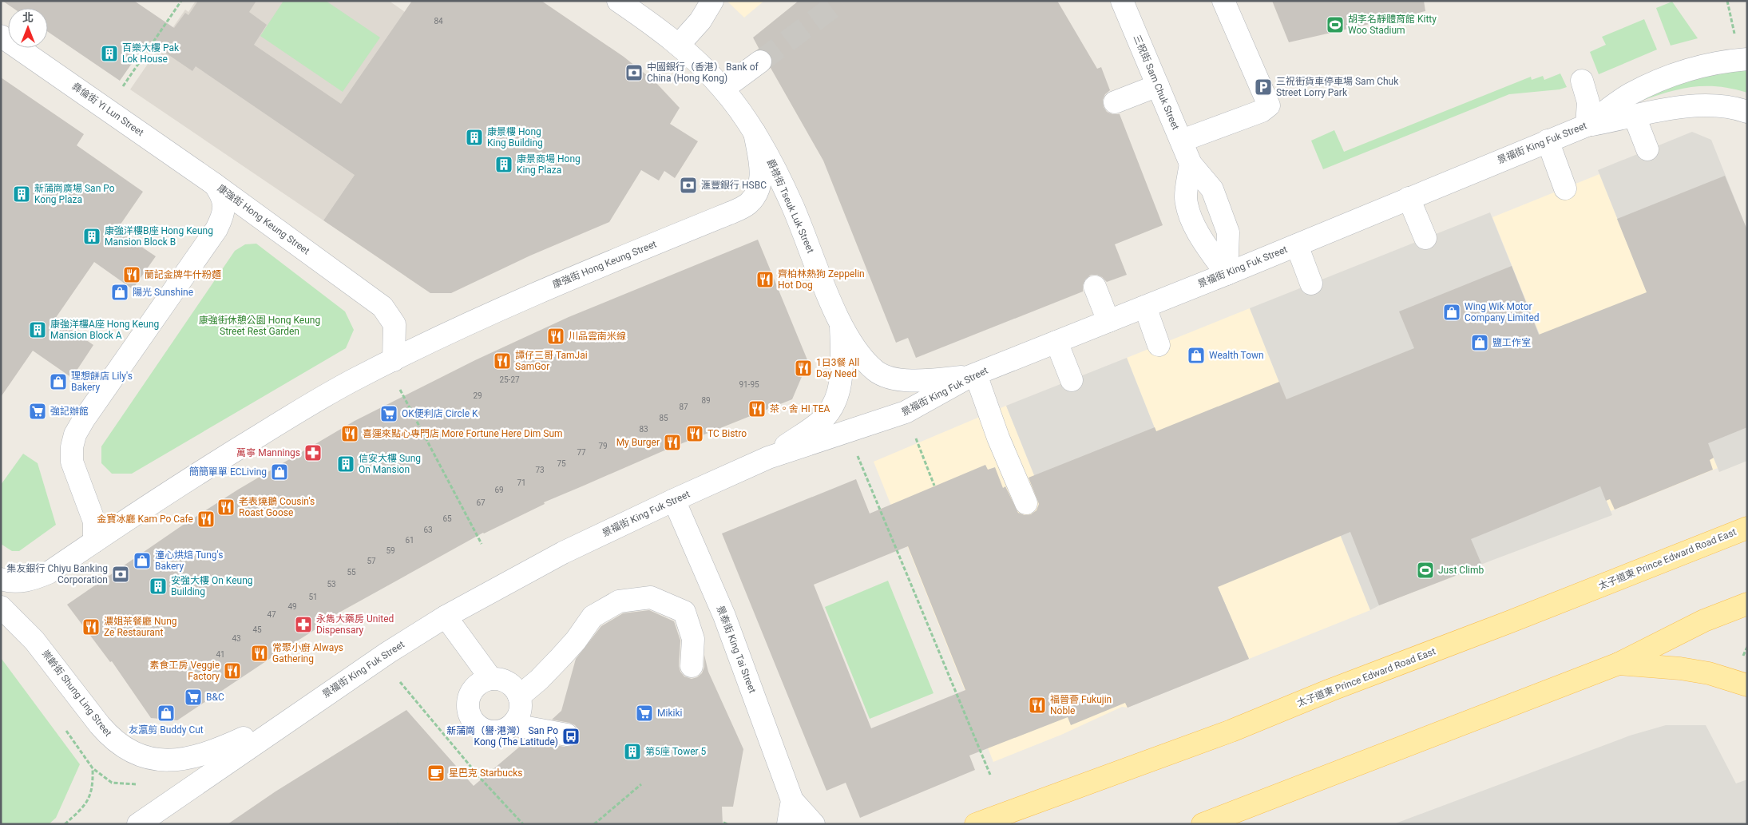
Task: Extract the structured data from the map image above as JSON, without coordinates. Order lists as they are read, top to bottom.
{
  "streets": {
    "main road": ["太子道東 Prince Edward Road East"],
    "street": [
      "三祝街 Sam Chuk Street",
      "彝倫街 Yi Lun Street",
      "景福街 King Fuk Street",
      "爵祿街 Tseuk Luk Street",
      "康強街 Hong Keung Street",
      "景泰街 King Tai Street",
      "崇齡街 Shung Ling Street"
    ]
  },
  "crossings": [
    ["三祝街 Sam Chuk Street", "景福街 King Fuk Street"],
    ["彝倫街 Yi Lun Street", "康強街 Hong Keung Street"],
    ["景福街 King Fuk Street", "爵祿街 Tseuk Luk Street"],
    ["景福街 King Fuk Street", "景泰街 King Tai Street"],
    ["景福街 King Fuk Street", "崇齡街 Shung Ling Street"],
    ["爵祿街 Tseuk Luk Street", "康強街 Hong Keung Street"]
  ],
  "parks": ["康強街休憩公園 Hong Keung Street Rest Garden"],
  "places": {
    "sports": ["胡李名靜體育館 Kitty Woo Stadium", "Just Climb"],
    "building": [
      "百樂大樓 Pak Lok House",
      "康景樓 Hong King Building",
      "康景商場 Hong King Plaza",
      "新蒲崗廣場 San Po Kong Plaza",
      "康強洋樓B座 Hong Keung Mansion Block B",
      "康強洋樓A座 Hong Keung Mansion Block A",
      "信安大樓 Sung On Mansion",
      "安強大樓 On Keung Building",
      "第5座 Tower 5"
    ],
    "bank": ["中國銀行（香港） Bank of China (Hong Kong)", "滙豐銀行 HSBC", "集友銀行 Chiyu Banking Corporation"],
    "parking": ["三祝街貨車停車場 Sam Chuk Street Lorry Park"],
    "restaurant": [
      "蘭記金牌牛什粉麵",
      "齊柏林熱狗 Zeppelin Hot Dog",
      "川品雲南米線",
      "譚仔三哥 TamJai SamGor",
      "1日3餐 All Day Need",
      "茶。舍 HI TEA",
      "喜運來點心專門店 More Fortune Here Dim Sum",
      "TC Bistro",
      "My Burger",
      "老表燒鵝 Cousin's Roast Goose",
      "金寶冰廳 Kam Po Cafe",
      "濃姐茶餐廳 Nung Ze Restaurant",
      "常聚小廚 Always Gathering",
      "素食工房 Veggie Factory",
      "福晉薈 Fukujin Noble"
    ],
    "shop": [
      "陽光 Sunshine",
      "Wing Wik Motor Company Limited",
      "鹽工作室",
      "Wealth Town",
      "理想餅店 Lily's Bakery",
      "簡簡單單 ECLiving",
      "潼心烘焙 Tung's Bakery",
      "友瀛剪 Buddy Cut"
    ],
    "supermarket": [
      "強記辦館",
      "OK便利店 Circle K",
      "B&C",
      "Mikiki"
    ],
    "pharmacy": ["萬寧 Mannings", "永雋大藥房 United Dispensary"],
    "bus stop": ["新蒲崗（譽·港灣） San Po Kong (The Latitude)"],
    "cafe": ["星巴克 Starbucks"]
  },
  "house_numbers": [
    "84",
    "25-27",
    "91-95",
    "29",
    "89",
    "87",
    "85",
    "83",
    "79",
    "77",
    "75",
    "73",
    "71",
    "69",
    "67",
    "65",
    "63",
    "61",
    "59",
    "57",
    "55",
    "53",
    "51",
    "49",
    "47",
    "45",
    "43",
    "41"
  ],
  "north": "top"
}
